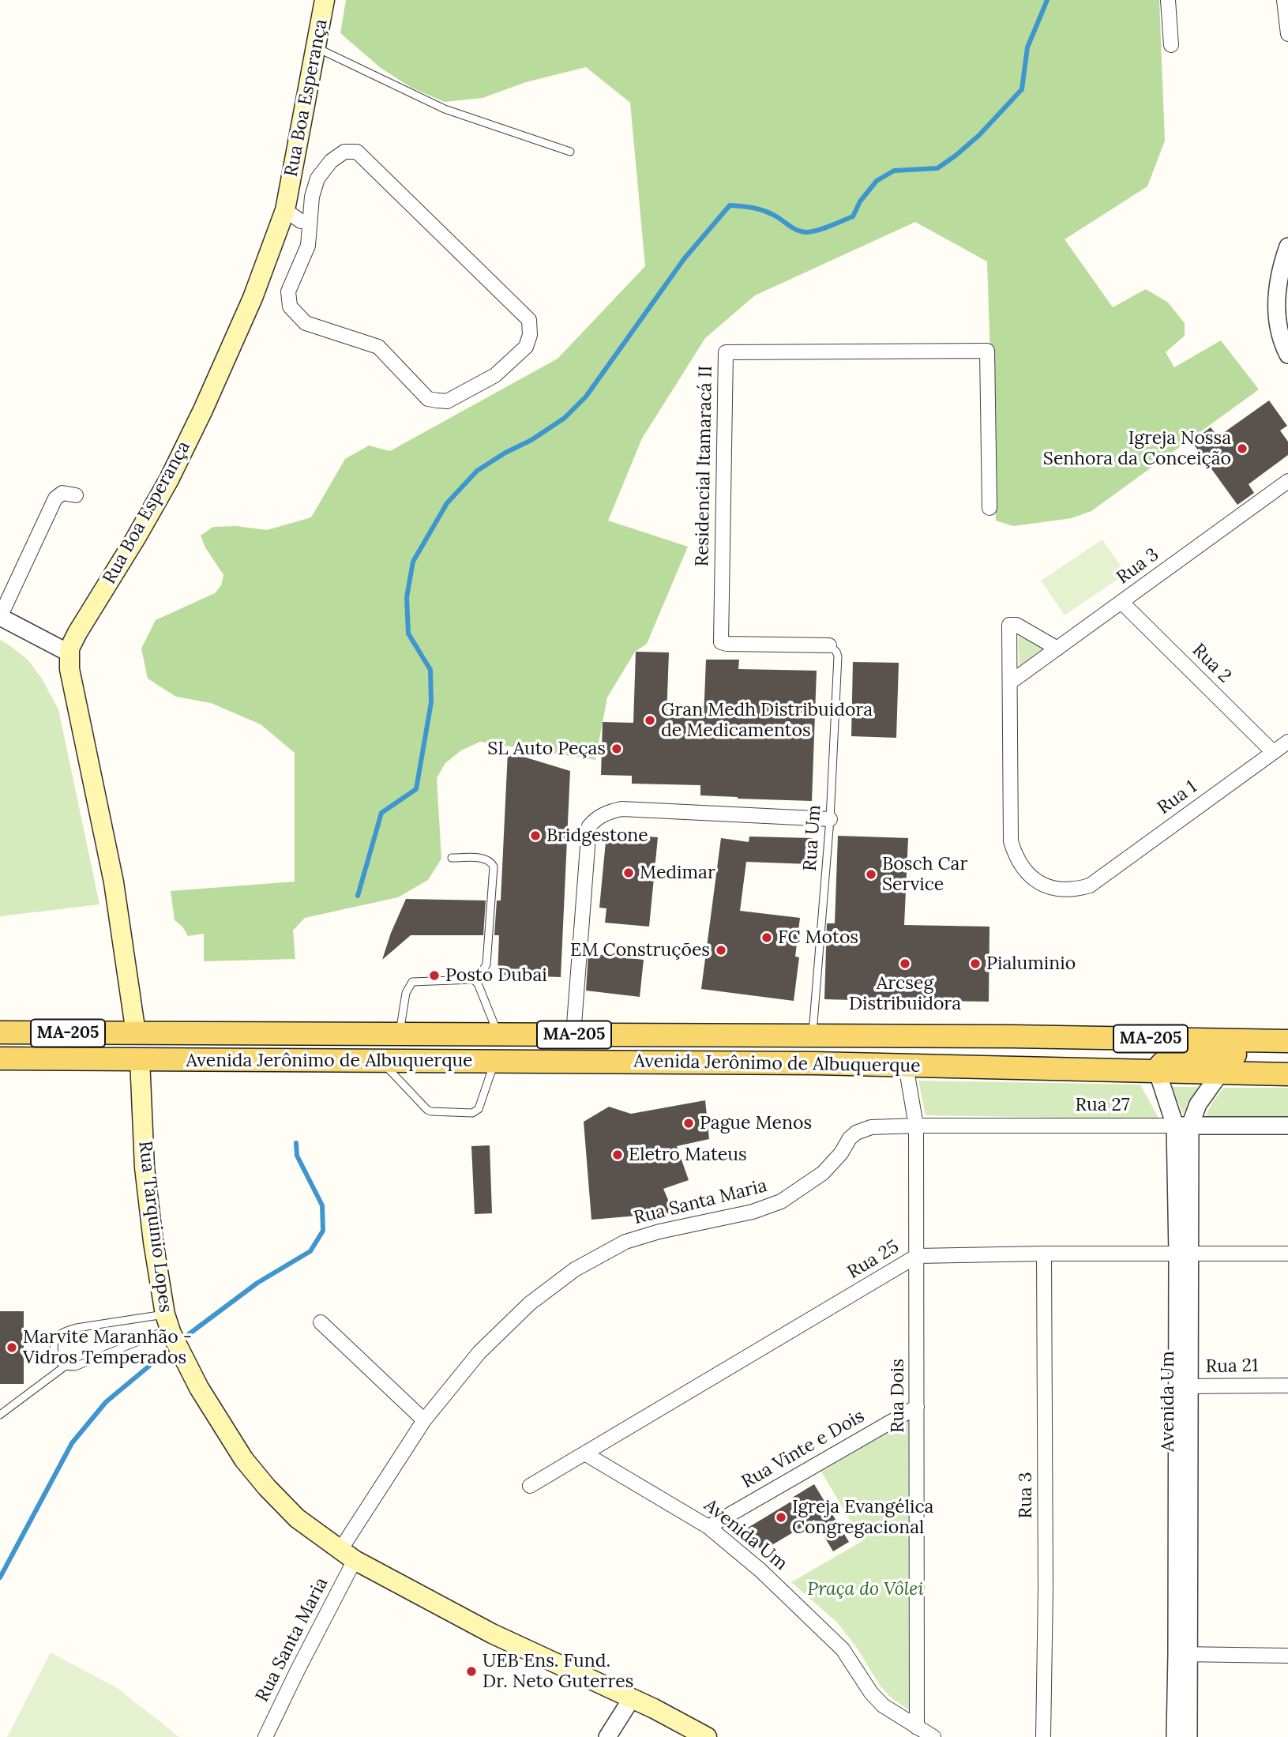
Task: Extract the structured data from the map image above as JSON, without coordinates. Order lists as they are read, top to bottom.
{
  "streets": {
    "main road": [
      "Rua Boa Esperança",
      "MA-205",
      "Avenida Jerônimo de Albuquerque",
      "Rua Tarquinio Lopes"
    ],
    "street": [
      "Residencial Itamaracá II",
      "Rua 3",
      "Rua 2",
      "Rua 1",
      "Rua 27",
      "Rua Santa Maria",
      "Rua 25",
      "Rua 21",
      "Rua Dois",
      "Avenida Um",
      "Rua Vinte e Dois"
    ],
    "lane": ["Rua Um"]
  },
  "crossings": [
    ["Rua Boa Esperança", "Avenida Jerônimo de Albuquerque"],
    ["Residencial Itamaracá II", "Rua Um"],
    ["Rua 3", "Rua 2"],
    ["Rua 3", "Rua 1"],
    ["Rua 3", "Rua 25"],
    ["Rua 2", "Rua 1"],
    ["Rua Um", "Avenida Jerônimo de Albuquerque"],
    ["Avenida Jerônimo de Albuquerque", "Rua Tarquinio Lopes"],
    ["Avenida Jerônimo de Albuquerque", "Rua Dois"],
    ["Avenida Jerônimo de Albuquerque", "Avenida Um"],
    ["Rua 27", "Rua Santa Maria"],
    ["Rua 27", "Rua Dois"],
    ["Rua 27", "Avenida Um"],
    ["Rua Santa Maria", "Rua Tarquinio Lopes"],
    ["Rua Santa Maria", "Rua Dois"],
    ["Rua 25", "Rua Dois"],
    ["Rua 25", "Avenida Um"],
    ["Rua 21", "Avenida Um"],
    ["Rua Dois", "Avenida Um"],
    ["Rua Dois", "Rua Vinte e Dois"],
    ["Avenida Um", "Rua Vinte e Dois"]
  ],
  "parks": ["Praça do Vôlei"],
  "places": [
    "Igreja Nossa Senhora da Conceição",
    "Gran Medh Distribuidora de Medicamentos",
    "SL Auto Peças",
    "Bridgestone",
    "Medimar",
    "Bosch Car Service",
    "FC Motos",
    "EM Construções",
    "Arcseg Distribuidora",
    "Pialuminio",
    "Posto Dubai",
    "Pague Menos",
    "Eletro Mateus",
    "Marvite Maranhão - Vidros Temperados",
    "Igreja Evangélica Congregacional",
    "UEB Ens. Fund. Dr. Neto Guterres"
  ]
}
